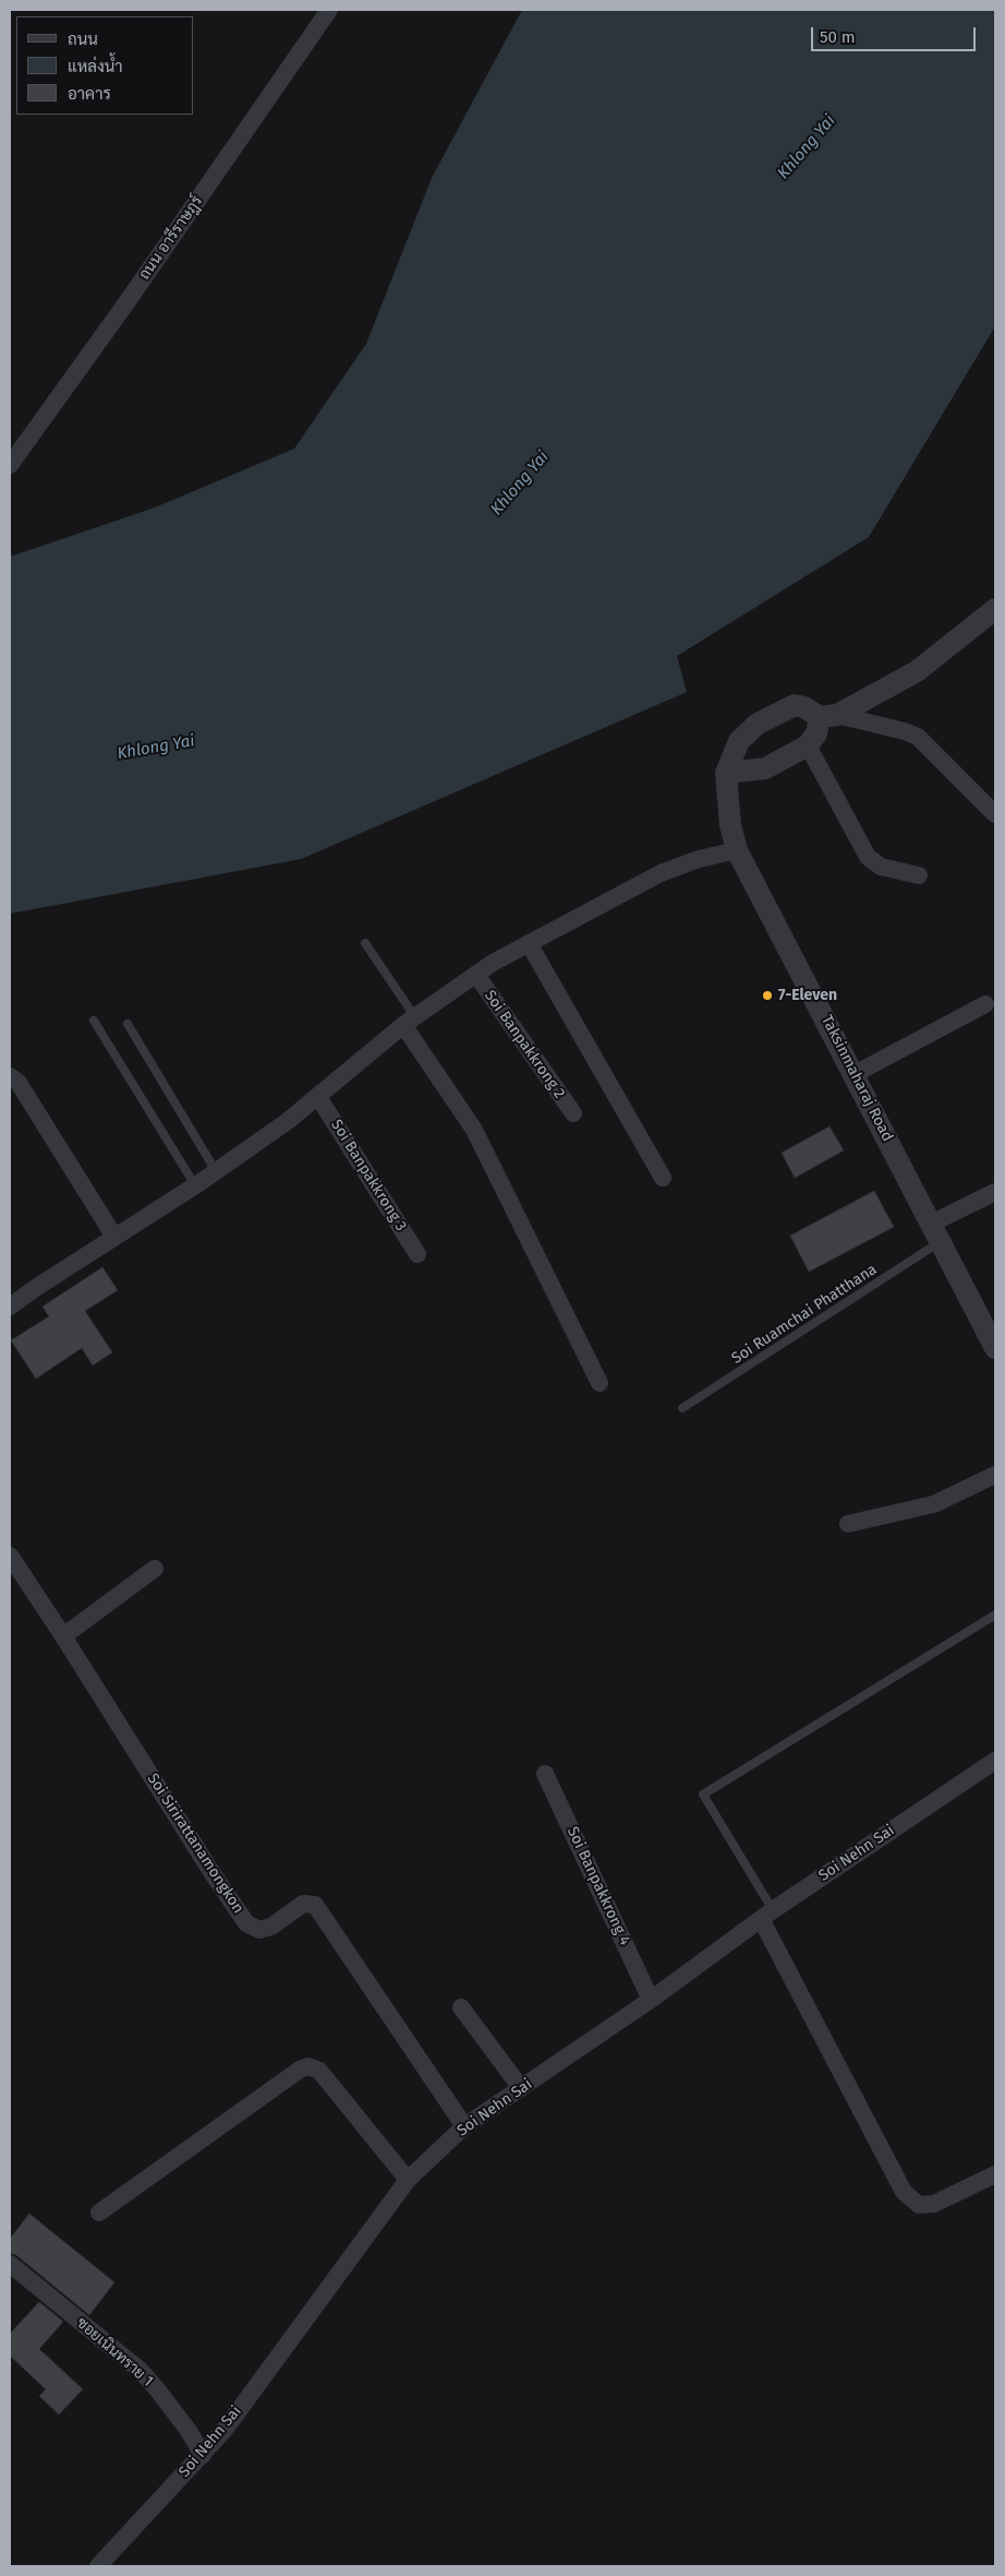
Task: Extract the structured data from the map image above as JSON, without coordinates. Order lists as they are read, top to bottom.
{
  "streets": {
    "street": [
      "ถนน อารีราษฎร์",
      "Soi Banpakkrong 2",
      "Taksinmaharaj Road",
      "Soi Banpakkrong 3",
      "Soi Sirirattanamongkon",
      "Soi Nehn Sai",
      "Soi Banpakkrong 4",
      "ซอยเนินทราย 1"
    ],
    "lane": ["Soi Ruamchai Phatthana"]
  },
  "crossings": [
    ["Taksinmaharaj Road", "Soi Ruamchai Phatthana"],
    ["Soi Sirirattanamongkon", "Soi Nehn Sai"],
    ["Soi Nehn Sai", "Soi Banpakkrong 4"],
    ["Soi Nehn Sai", "ซอยเนินทราย 1"]
  ],
  "water": ["Khlong Yai"],
  "places": ["7-Eleven"],
  "legend": ["ถนน", "แหล่งน้ำ", "อาคาร"],
  "scale_bar": "50 m"
}
